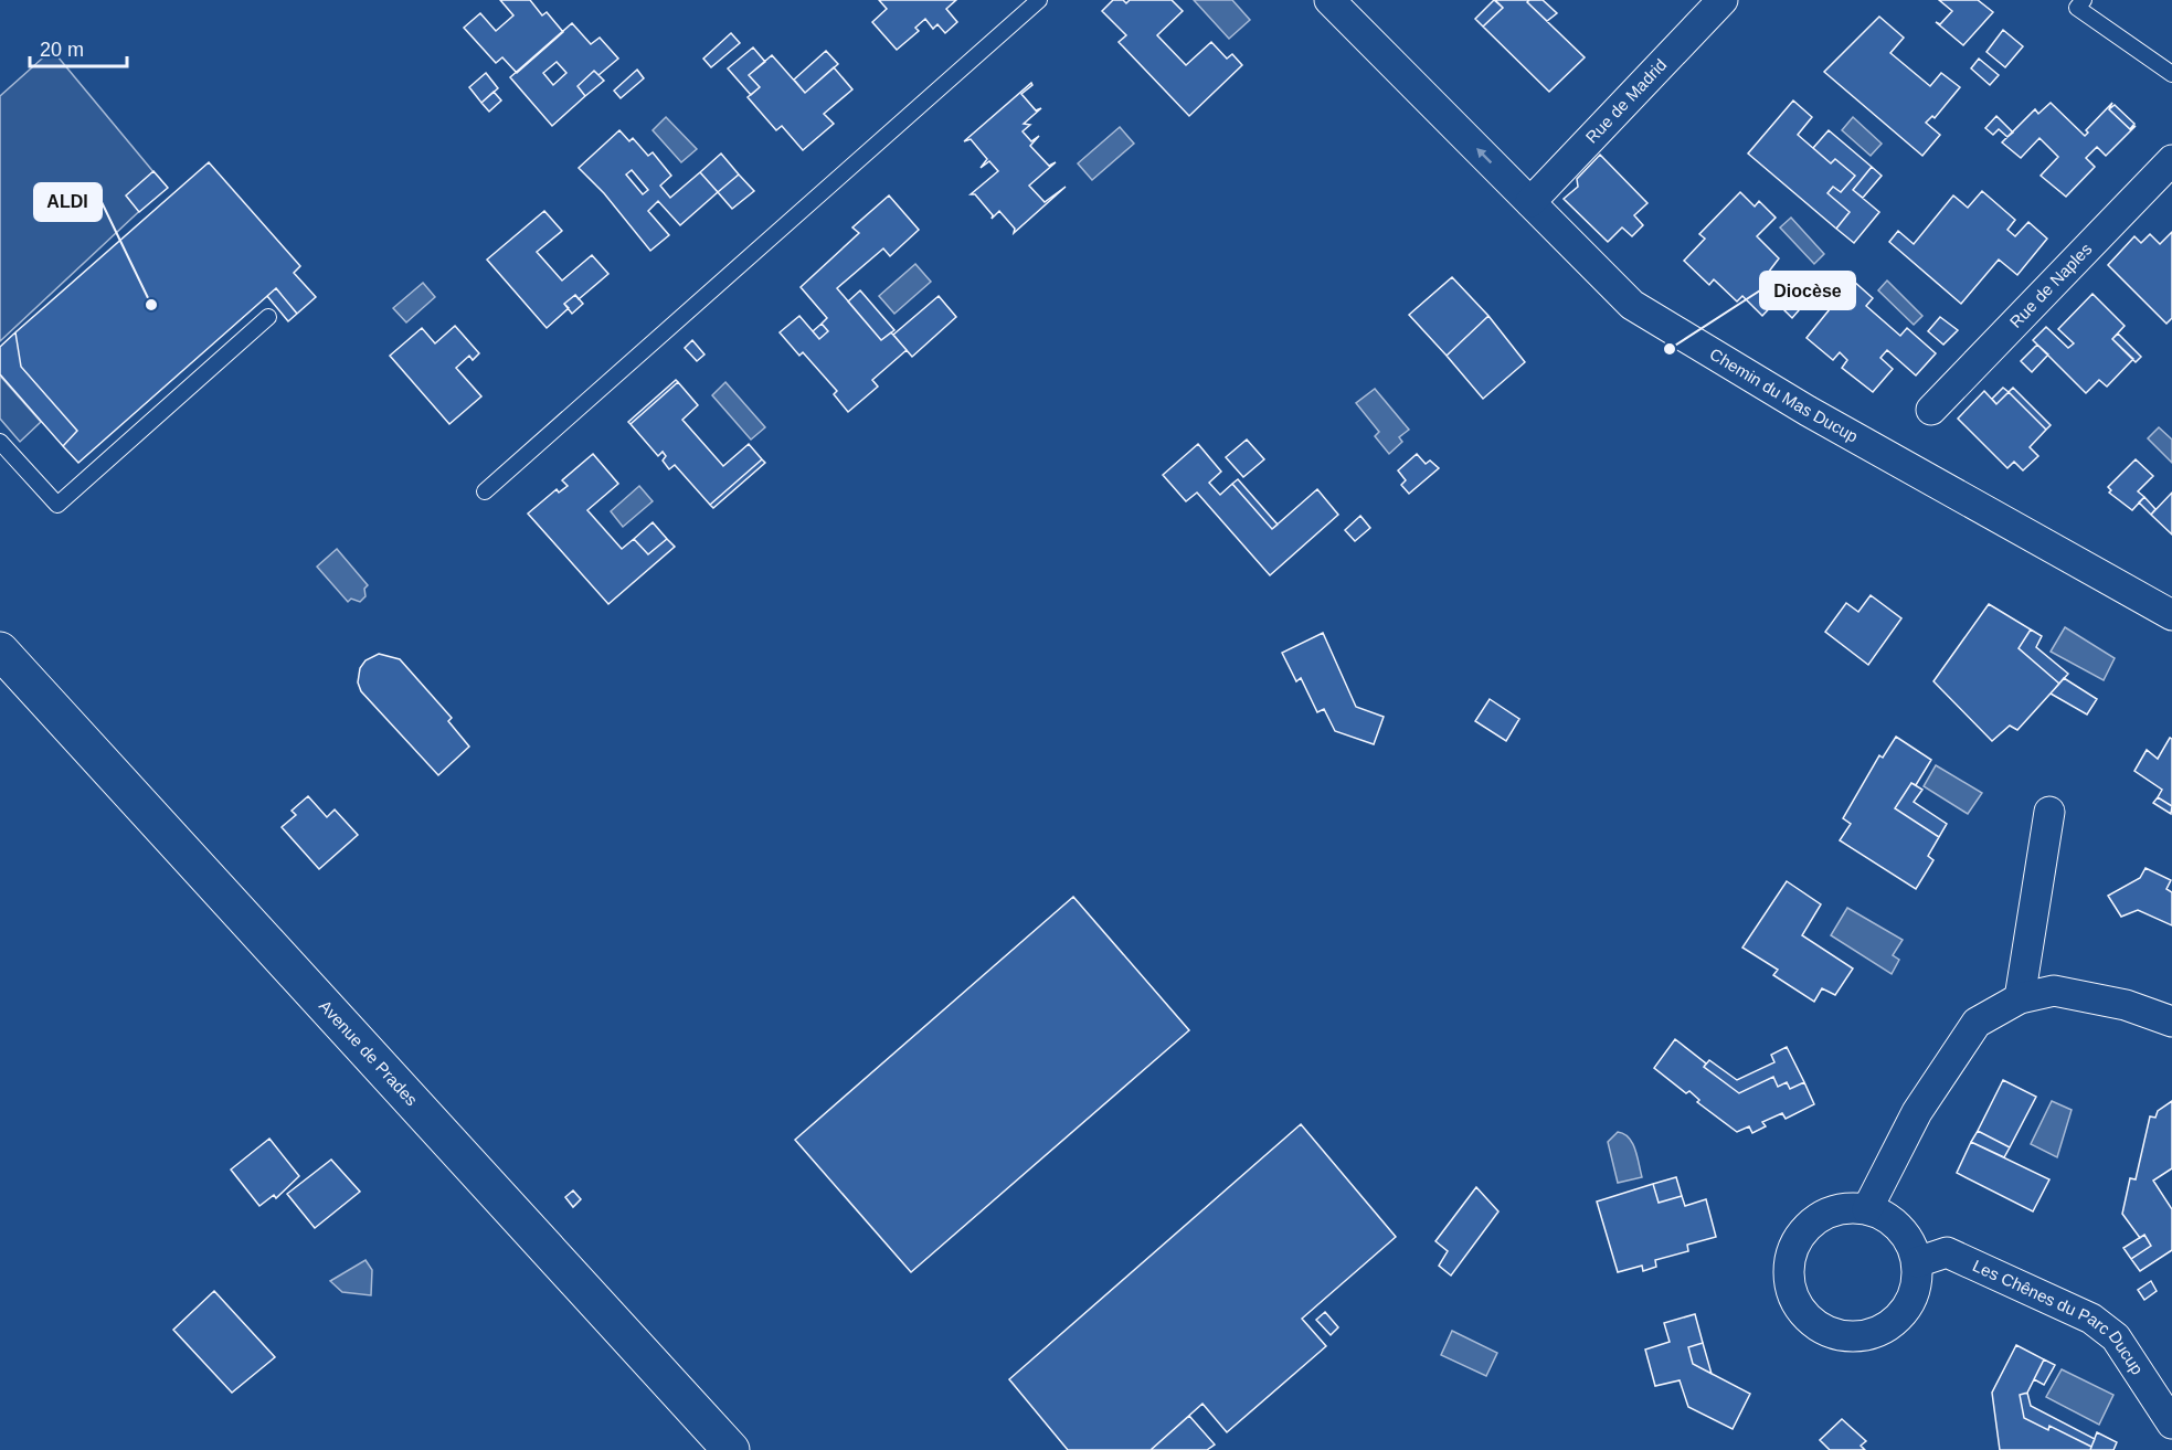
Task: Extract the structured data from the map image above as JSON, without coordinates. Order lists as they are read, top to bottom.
{
  "streets": {
    "main road": ["Avenue de Prades"],
    "street": [
      "Rue de Madrid",
      "Rue de Naples",
      "Chemin du Mas Ducup",
      "Les Chênes du Parc Ducup"
    ]
  },
  "crossings": [
    ["Rue de Madrid", "Chemin du Mas Ducup"]
  ],
  "places": ["ALDI", "Diocèse"],
  "scale_bar": "20 m"
}
